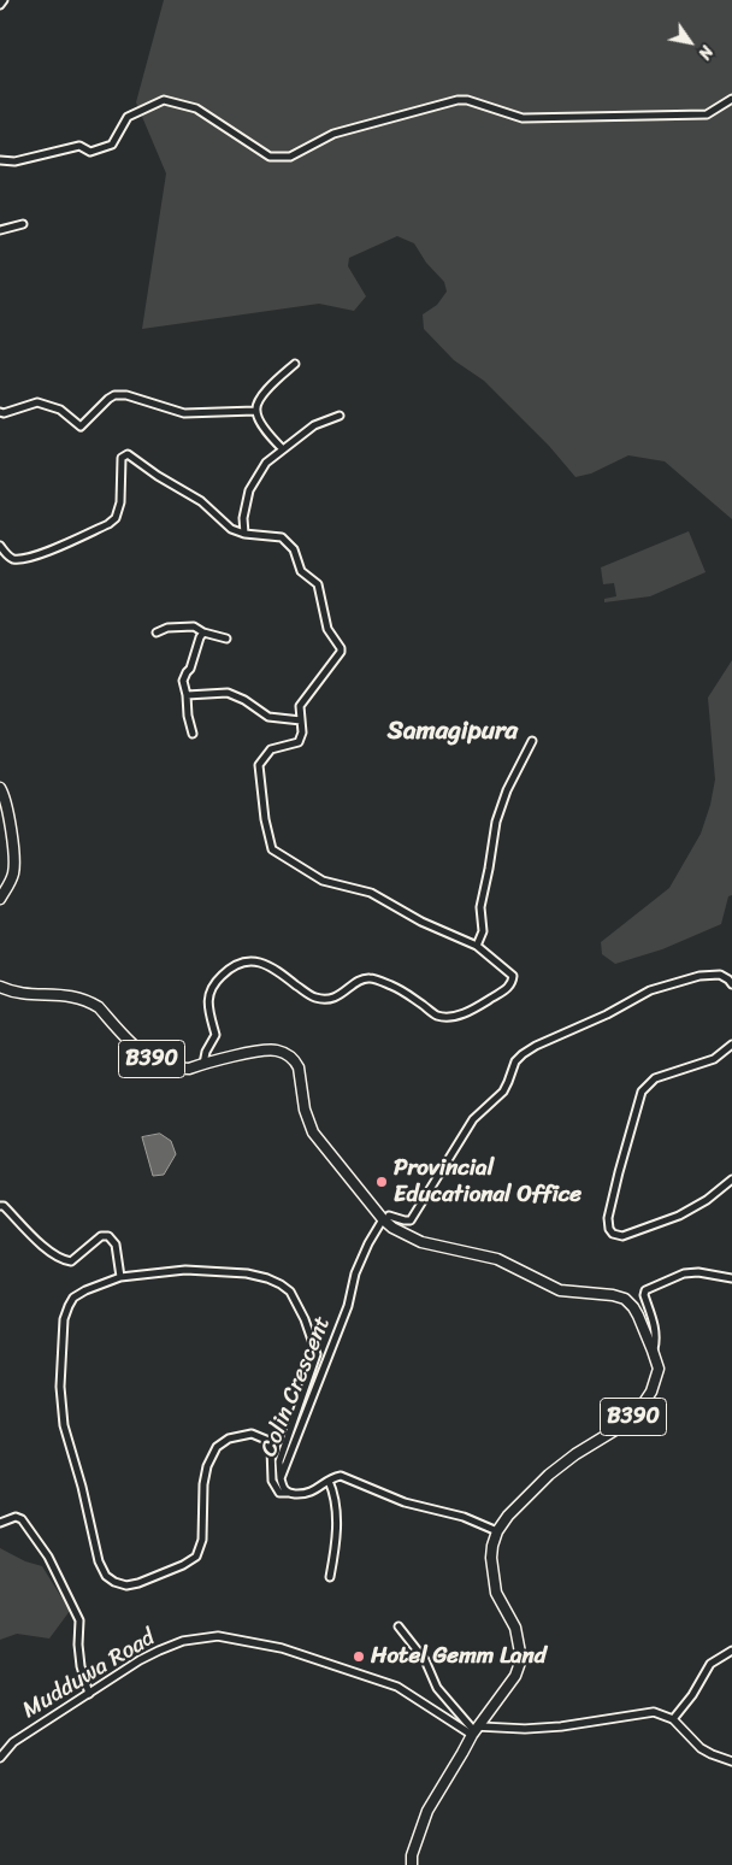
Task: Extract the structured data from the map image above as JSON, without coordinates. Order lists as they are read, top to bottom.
{
  "streets": {
    "main road": ["B390"],
    "street": ["Colin Crescent", "Mudduwa Road"]
  },
  "crossings": [
    ["B390", "Colin Crescent"],
    ["B390", "Mudduwa Road"]
  ],
  "districts": ["Samagipura"],
  "places": ["Provincial Educational Office", "Hotel Gemm Land"],
  "north": "bottom right"
}
